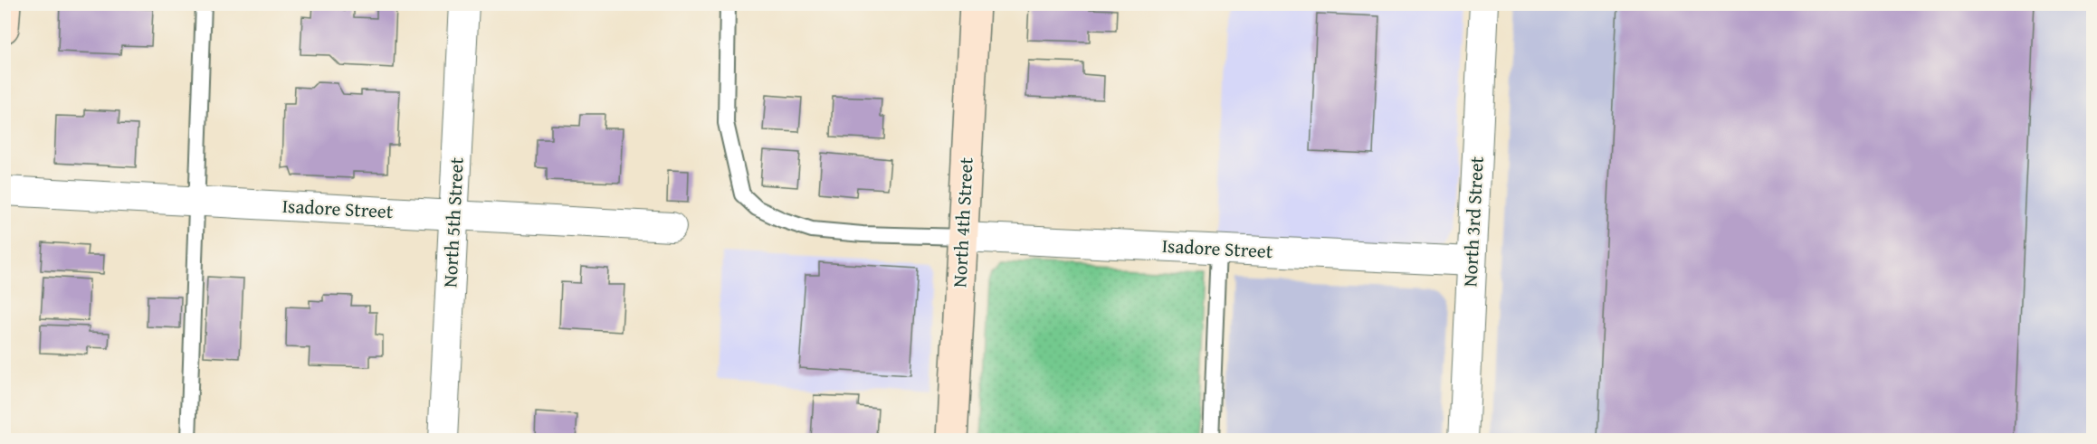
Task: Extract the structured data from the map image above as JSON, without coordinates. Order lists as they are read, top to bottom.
{
  "streets": {
    "street": [
      "Isadore Street",
      "North 3rd Street",
      "North 5th Street",
      "North 4th Street"
    ]
  },
  "crossings": [
    ["Isadore Street", "North 3rd Street"],
    ["Isadore Street", "North 5th Street"],
    ["Isadore Street", "North 4th Street"]
  ]
}
